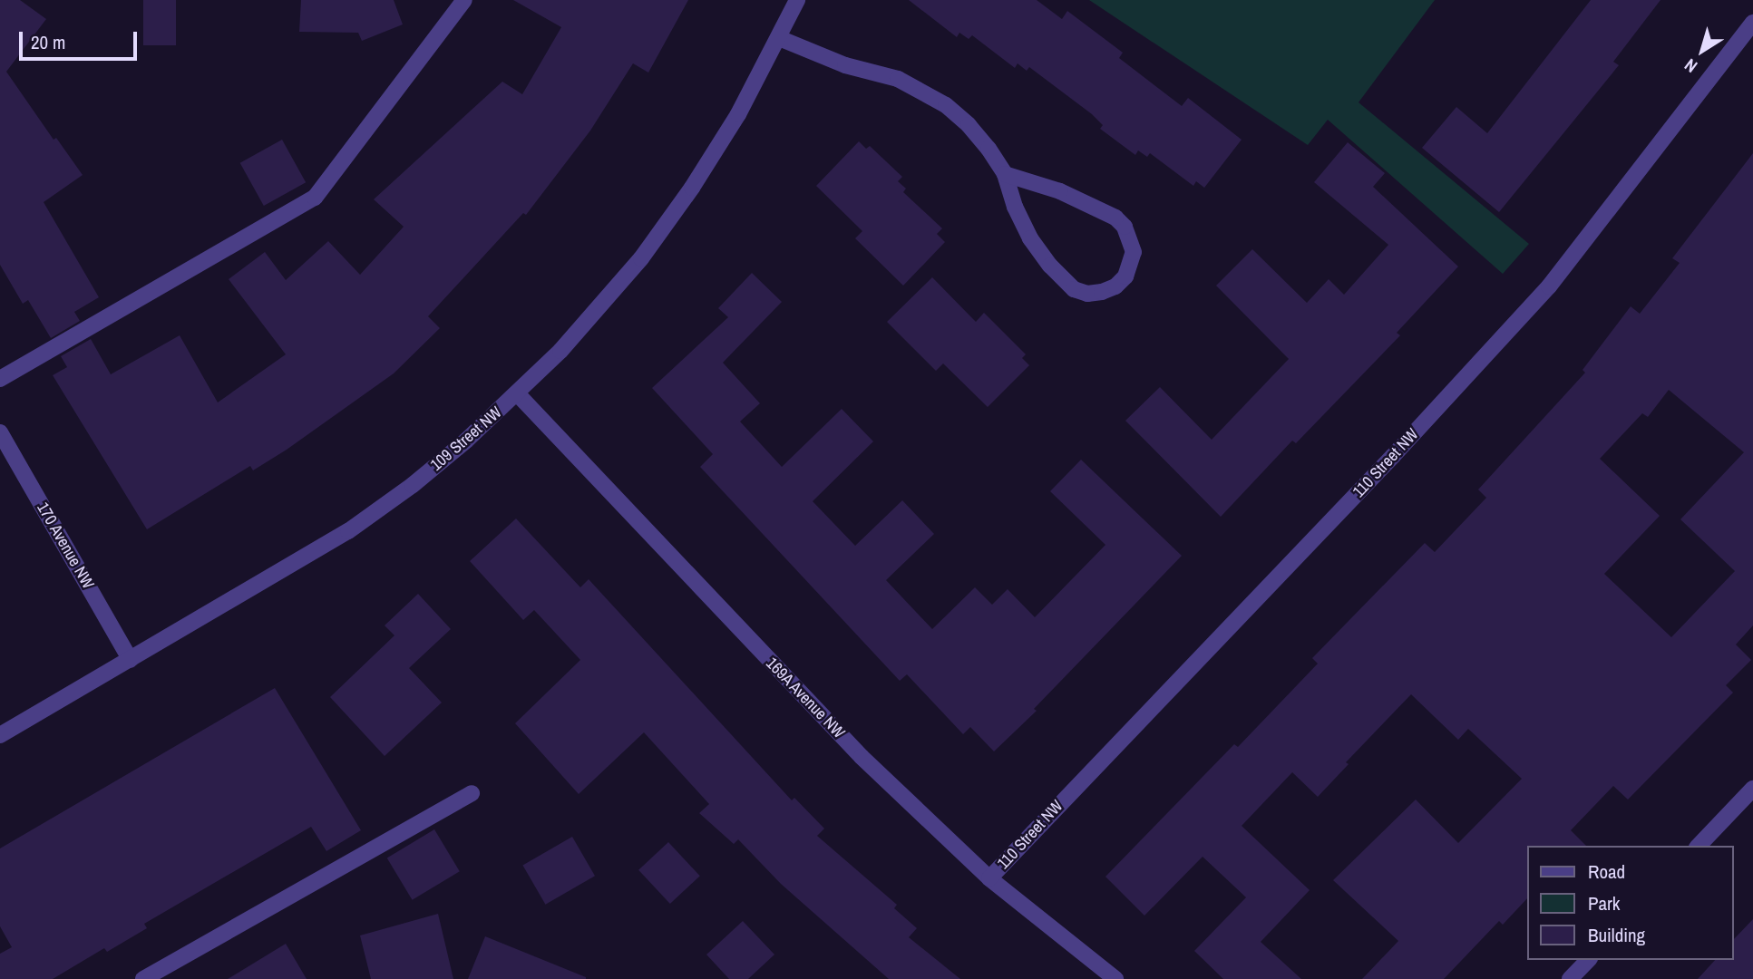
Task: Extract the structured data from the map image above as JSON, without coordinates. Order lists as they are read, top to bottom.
{
  "streets": {
    "street": [
      "109 Street NW",
      "110 Street NW",
      "170 Avenue NW",
      "169A Avenue NW"
    ]
  },
  "crossings": [
    ["109 Street NW", "170 Avenue NW"],
    ["109 Street NW", "169A Avenue NW"],
    ["110 Street NW", "169A Avenue NW"]
  ],
  "legend": ["Road", "Park", "Building"],
  "scale_bar": "20 m",
  "north": "bottom left"
}
